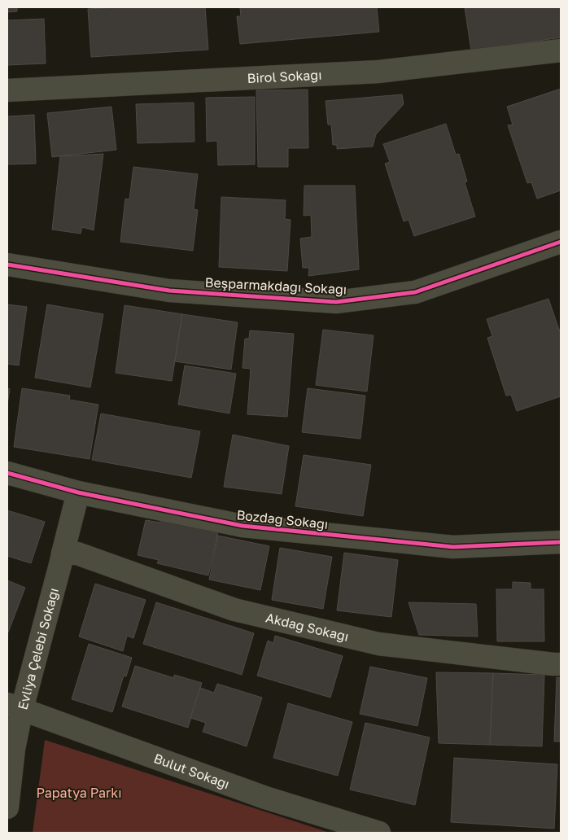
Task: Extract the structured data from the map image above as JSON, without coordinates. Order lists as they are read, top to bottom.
{
  "streets": {
    "street": [
      "Birol Sokağı",
      "Beşparmakdağı Sokağı",
      "Bozdağ Sokağı",
      "Akdağ Sokağı",
      "Evliya Çelebi Sokağı",
      "Bulut Sokağı"
    ]
  },
  "crossings": [
    ["Bozdağ Sokağı", "Evliya Çelebi Sokağı"],
    ["Akdağ Sokağı", "Evliya Çelebi Sokağı"],
    ["Evliya Çelebi Sokağı", "Bulut Sokağı"]
  ],
  "parks": ["Papatya Parkı"]
}
